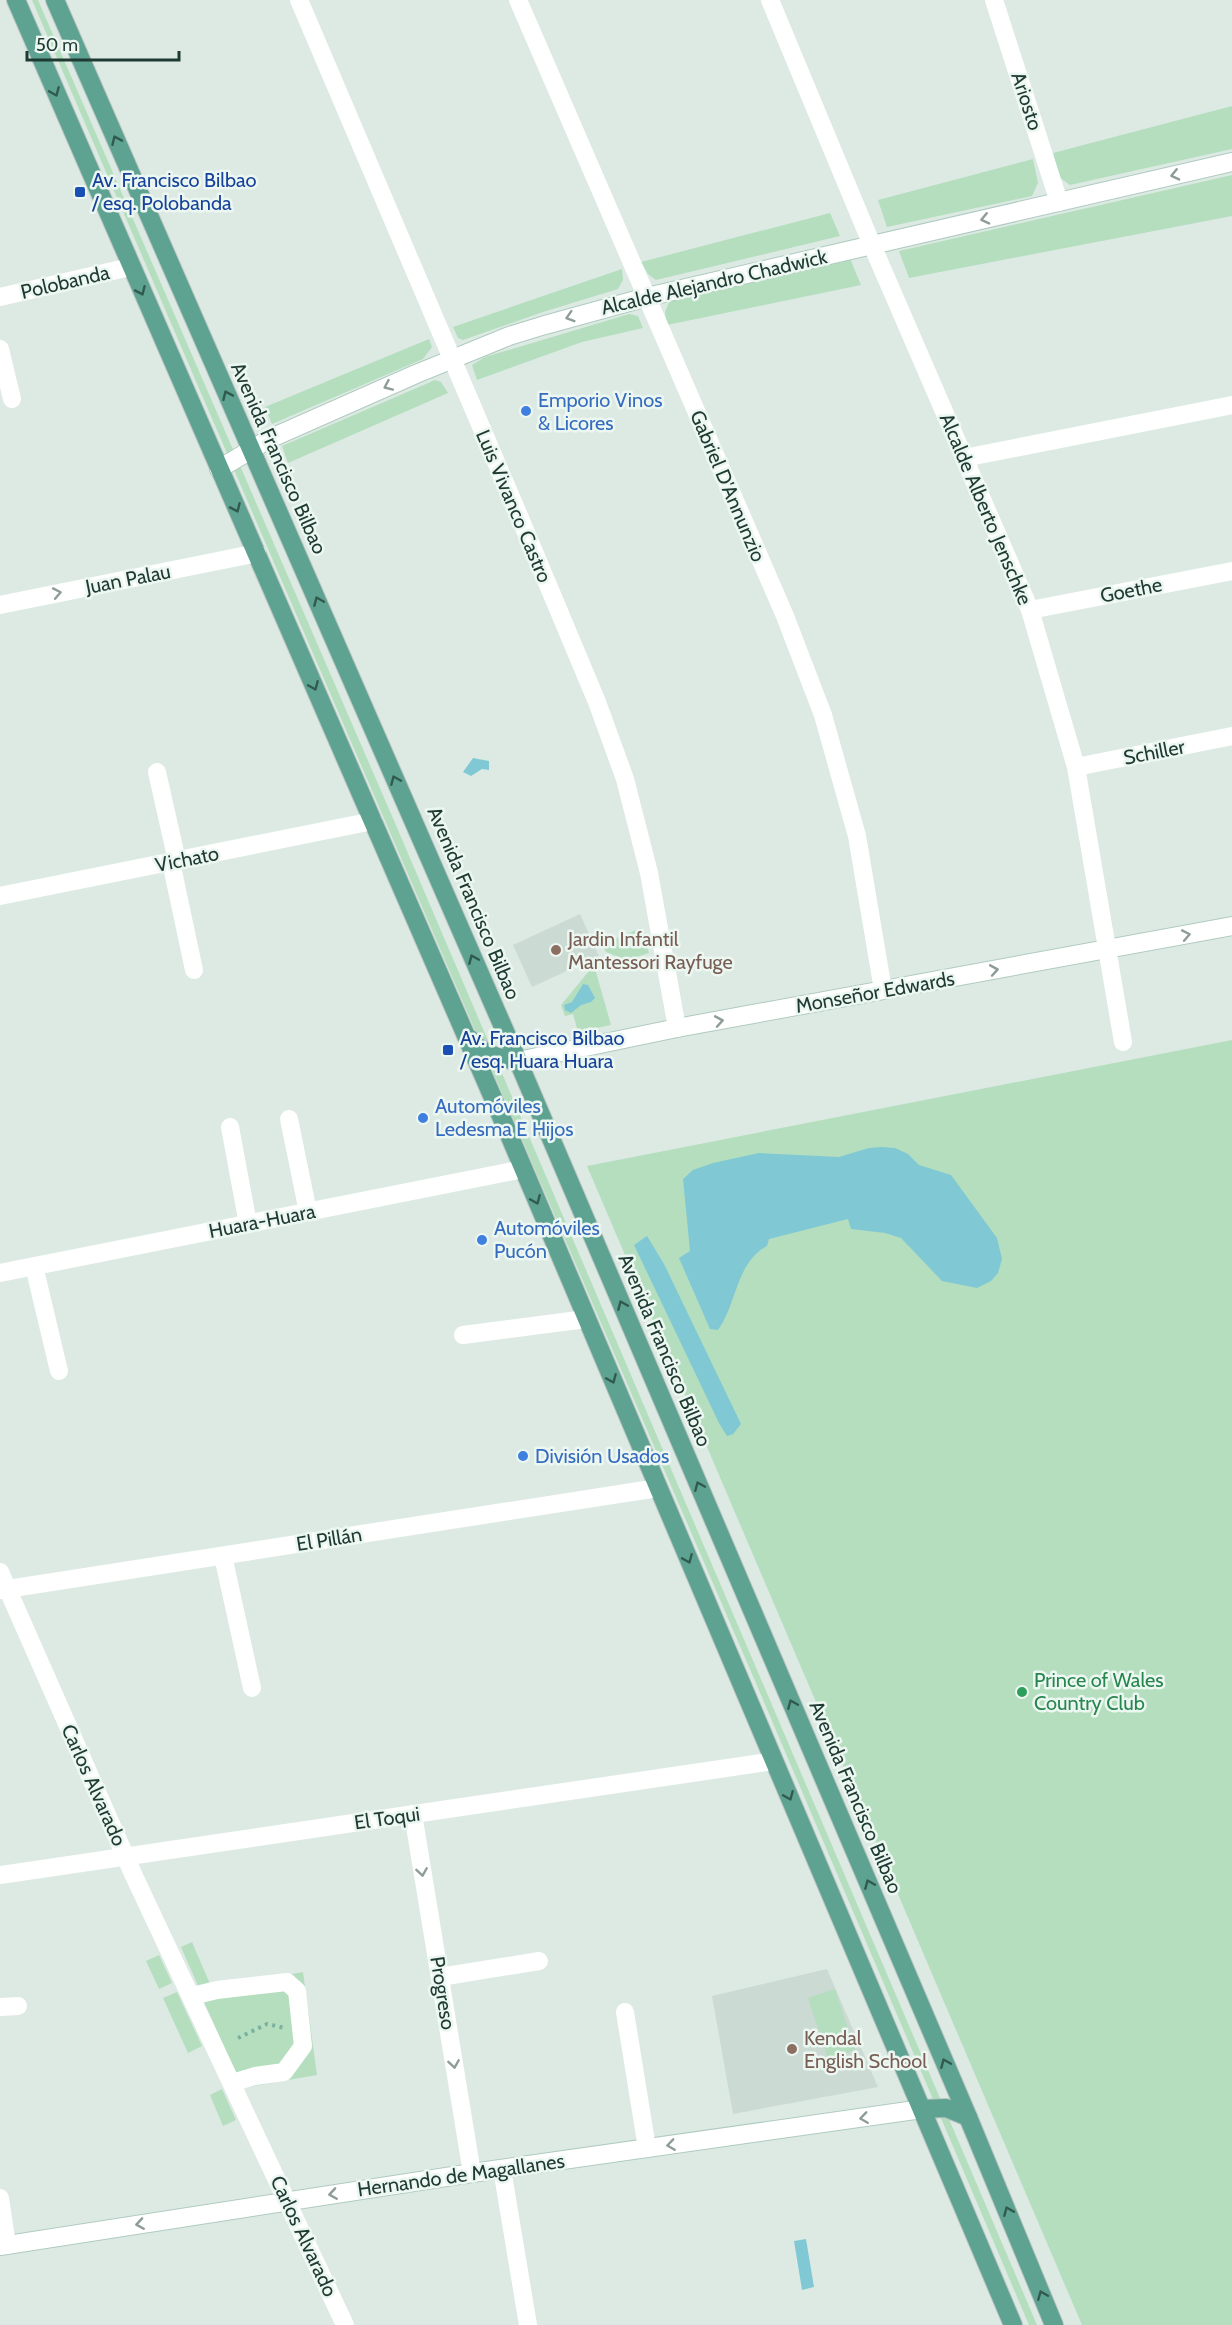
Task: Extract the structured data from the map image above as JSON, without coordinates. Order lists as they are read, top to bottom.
{
  "streets": {
    "main road": ["Avenida Francisco Bilbao"],
    "street": [
      "Ariosto",
      "Polobanda",
      "Alcalde Alejandro Chadwick",
      "Gabriel D'Annunzio",
      "Luis Vivanco Castro",
      "Alcalde Alberto Jenschke",
      "Juan Palau",
      "Goethe",
      "Schiller",
      "Vichato",
      "Monseñor Edwards",
      "Huara-Huara",
      "El Pillán",
      "Carlos Alvarado",
      "El Toqui",
      "Progreso",
      "Hernando de Magallanes"
    ]
  },
  "crossings": [
    ["Ariosto", "Alcalde Alejandro Chadwick"],
    ["Alcalde Alejandro Chadwick", "Avenida Francisco Bilbao"],
    ["Alcalde Alejandro Chadwick", "Gabriel D'Annunzio"],
    ["Alcalde Alejandro Chadwick", "Luis Vivanco Castro"],
    ["Alcalde Alejandro Chadwick", "Alcalde Alberto Jenschke"],
    ["Avenida Francisco Bilbao", "Monseñor Edwards"],
    ["Gabriel D'Annunzio", "Monseñor Edwards"],
    ["Luis Vivanco Castro", "Monseñor Edwards"],
    ["Alcalde Alberto Jenschke", "Goethe"],
    ["Alcalde Alberto Jenschke", "Schiller"],
    ["Alcalde Alberto Jenschke", "Monseñor Edwards"],
    ["El Pillán", "Carlos Alvarado"],
    ["Carlos Alvarado", "El Toqui"],
    ["Carlos Alvarado", "Hernando de Magallanes"],
    ["El Toqui", "Progreso"],
    ["Progreso", "Hernando de Magallanes"]
  ],
  "one_way": [
    "Alcalde Alejandro Chadwick",
    "Juan Palau",
    "Monseñor Edwards",
    "Progreso",
    "Hernando de Magallanes"
  ],
  "places": {
    "transit": ["Av. Francisco Bilbao / esq. Polobanda", "Av. Francisco Bilbao / esq. Huara Huara"],
    "other": [
      "Emporio Vinos & Licores",
      "Jardin Infantil Mantessori Rayfuge",
      "Automóviles Ledesma E Hijos",
      "Automóviles Pucón",
      "División Usados",
      "Prince of Wales Country Club",
      "Kendal English School"
    ]
  },
  "scale_bar": "50 m"
}
